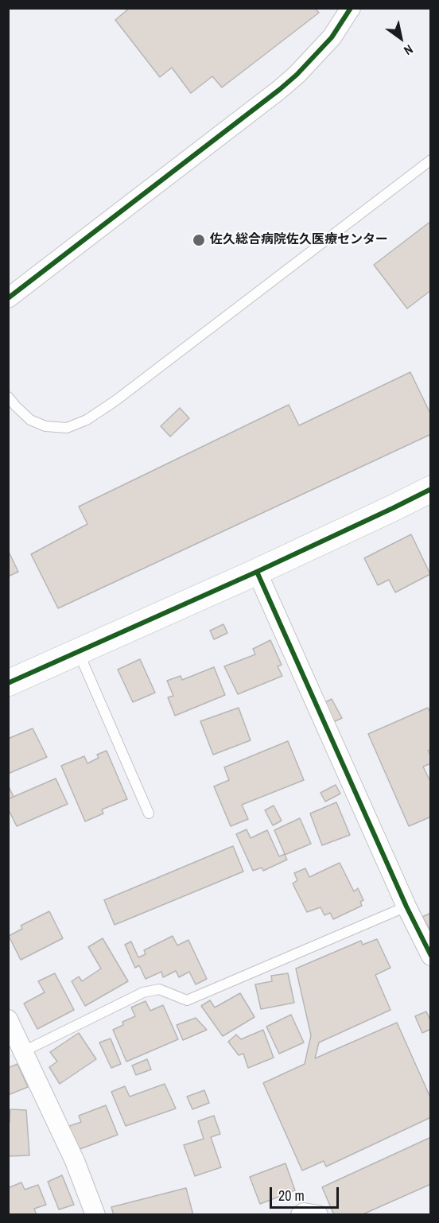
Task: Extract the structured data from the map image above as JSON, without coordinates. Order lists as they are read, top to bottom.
{
  "places": ["佐久総合病院佐久医療センター"],
  "scale_bar": "20 m",
  "north": "bottom right"
}
